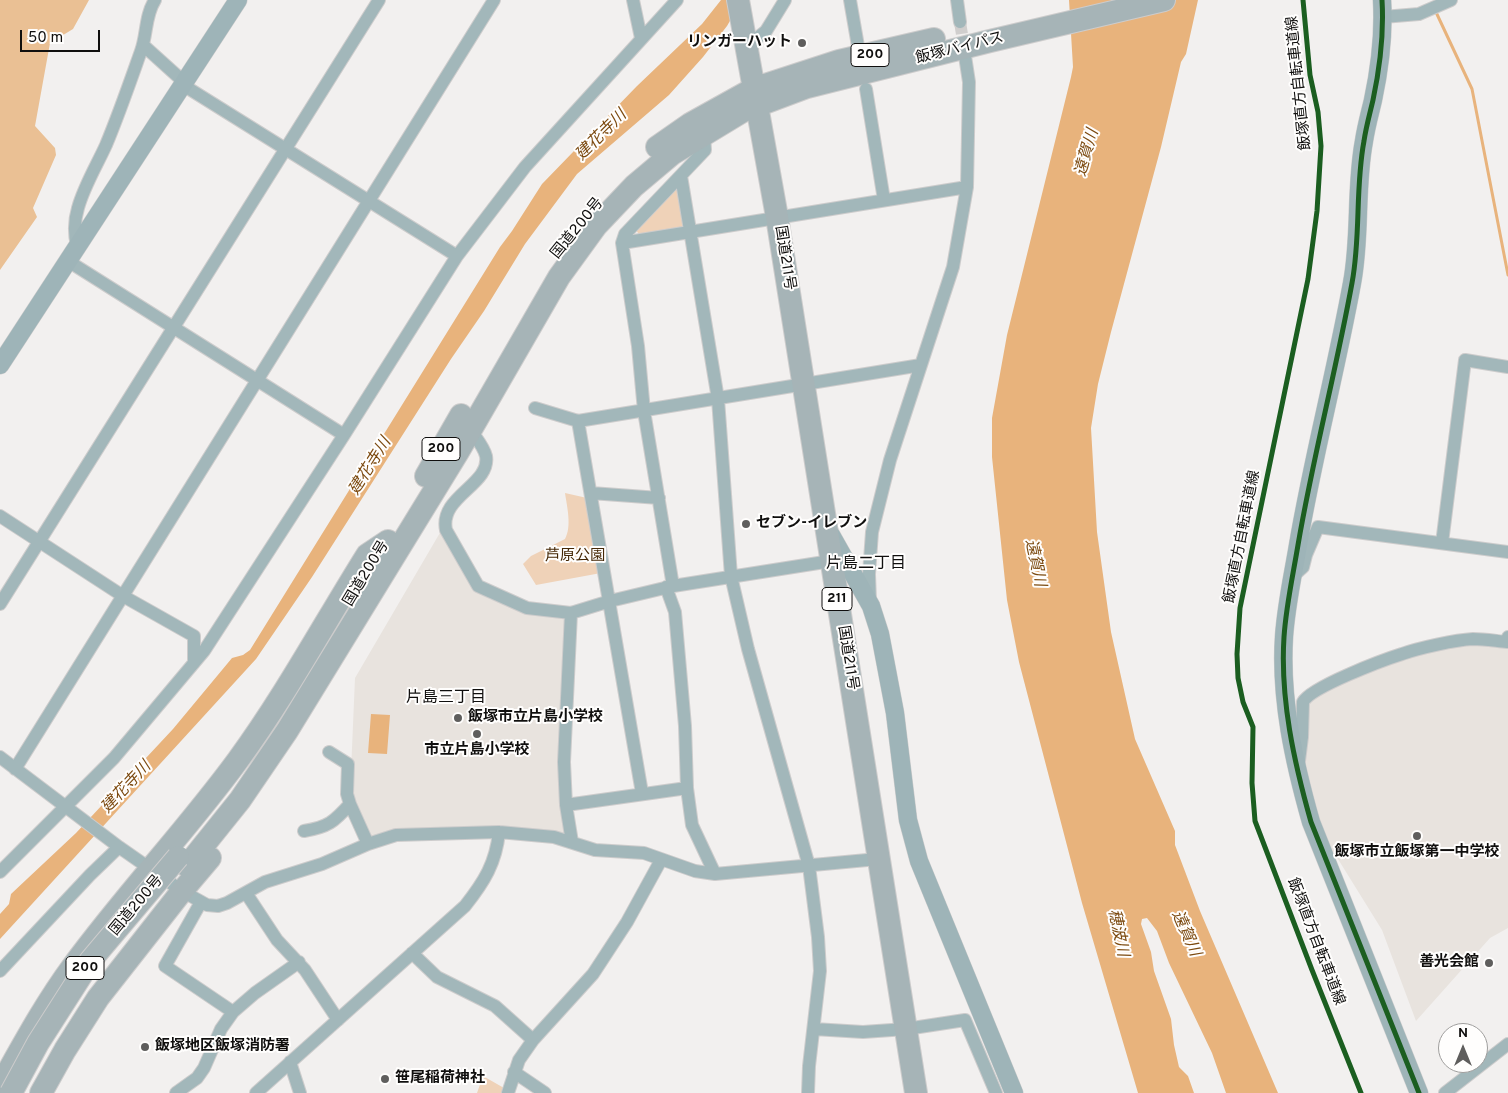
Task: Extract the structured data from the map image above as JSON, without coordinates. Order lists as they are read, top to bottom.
{
  "streets": {
    "highway": [
      "飯塚バイパス",
      "200",
      "国道200号",
      "国道211号",
      "211"
    ],
    "cycle path": ["飯塚直方自転車道線"]
  },
  "crossings": [
    ["飯塚バイパス", "国道200号"],
    ["飯塚バイパス", "国道211号"],
    ["国道200号", "国道211号"]
  ],
  "districts": ["片島二丁目", "片島三丁目"],
  "water": ["建花寺川", "遠賀川", "穂波川"],
  "parks": ["芦原公園"],
  "places": [
    "リンガーハット",
    "セブン-イレブン",
    "飯塚市立片島小学校",
    "市立片島小学校",
    "飯塚市立飯塚第一中学校",
    "善光会館",
    "飯塚地区飯塚消防署",
    "笹尾稲荷神社"
  ],
  "scale_bar": "50 m",
  "north": "top"
}
